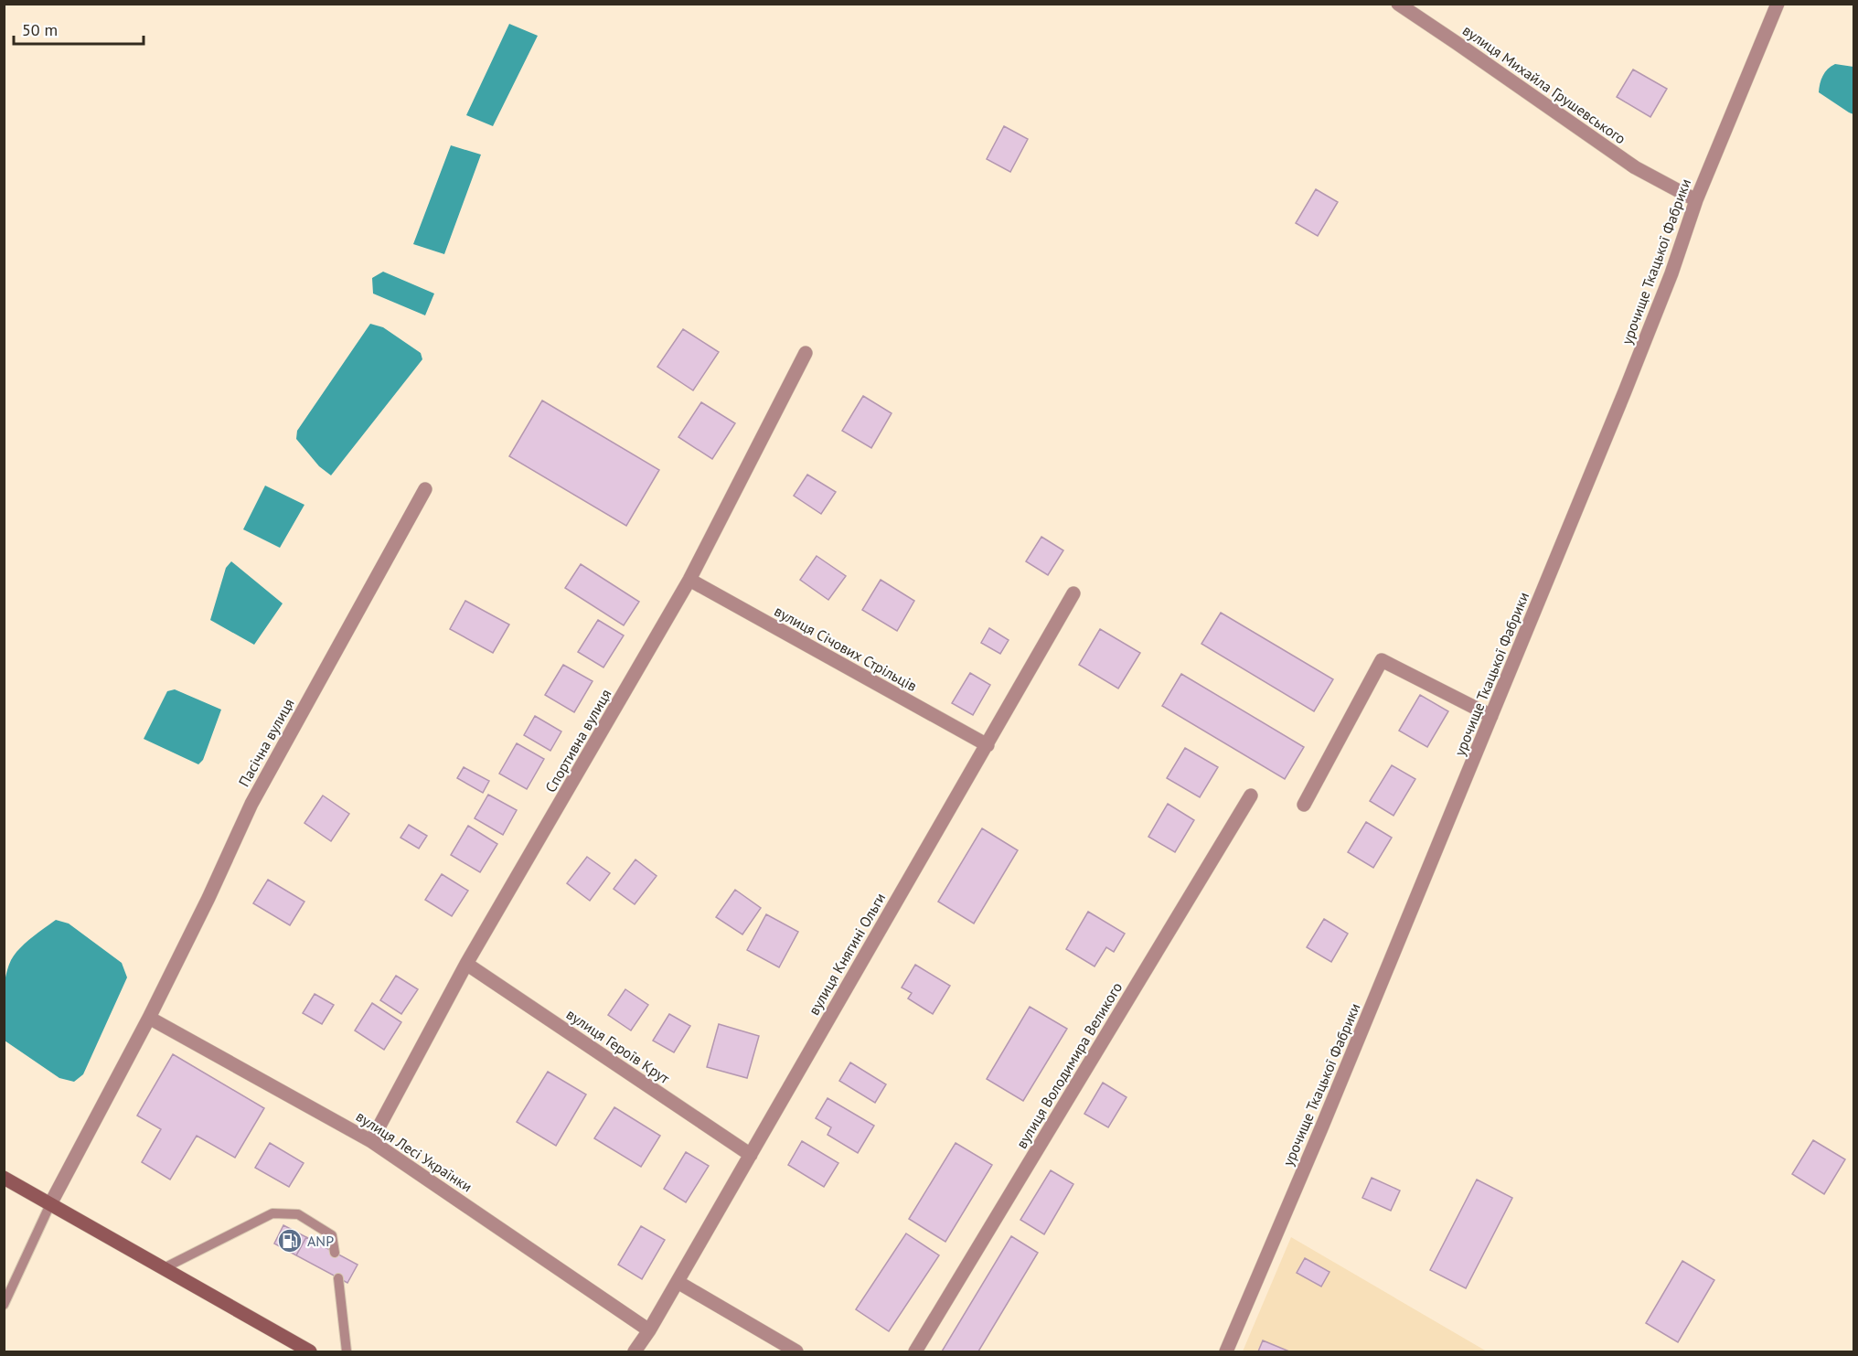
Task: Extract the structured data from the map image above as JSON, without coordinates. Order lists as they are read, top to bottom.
{
  "streets": {
    "street": [
      "вулиця Михайла Грушевського",
      "урочище Ткацької Фабрики",
      "вулиця Січових Стрільців",
      "Спортивна вулиця",
      "Пасічна вулиця",
      "вулиця Княгині Ольги",
      "вулиця Героїв Крут",
      "вулиця Володимира Великого",
      "вулиця Лесі Українки"
    ]
  },
  "crossings": [
    ["вулиця Михайла Грушевського", "урочище Ткацької Фабрики"],
    ["вулиця Січових Стрільців", "Спортивна вулиця"],
    ["вулиця Січових Стрільців", "вулиця Княгині Ольги"],
    ["Спортивна вулиця", "вулиця Героїв Крут"],
    ["Спортивна вулиця", "вулиця Лесі Українки"],
    ["Пасічна вулиця", "вулиця Лесі Українки"],
    ["вулиця Княгині Ольги", "вулиця Героїв Крут"],
    ["вулиця Княгині Ольги", "вулиця Лесі Українки"]
  ],
  "places": {
    "fuel station": ["ANP"]
  },
  "scale_bar": "50 m"
}
